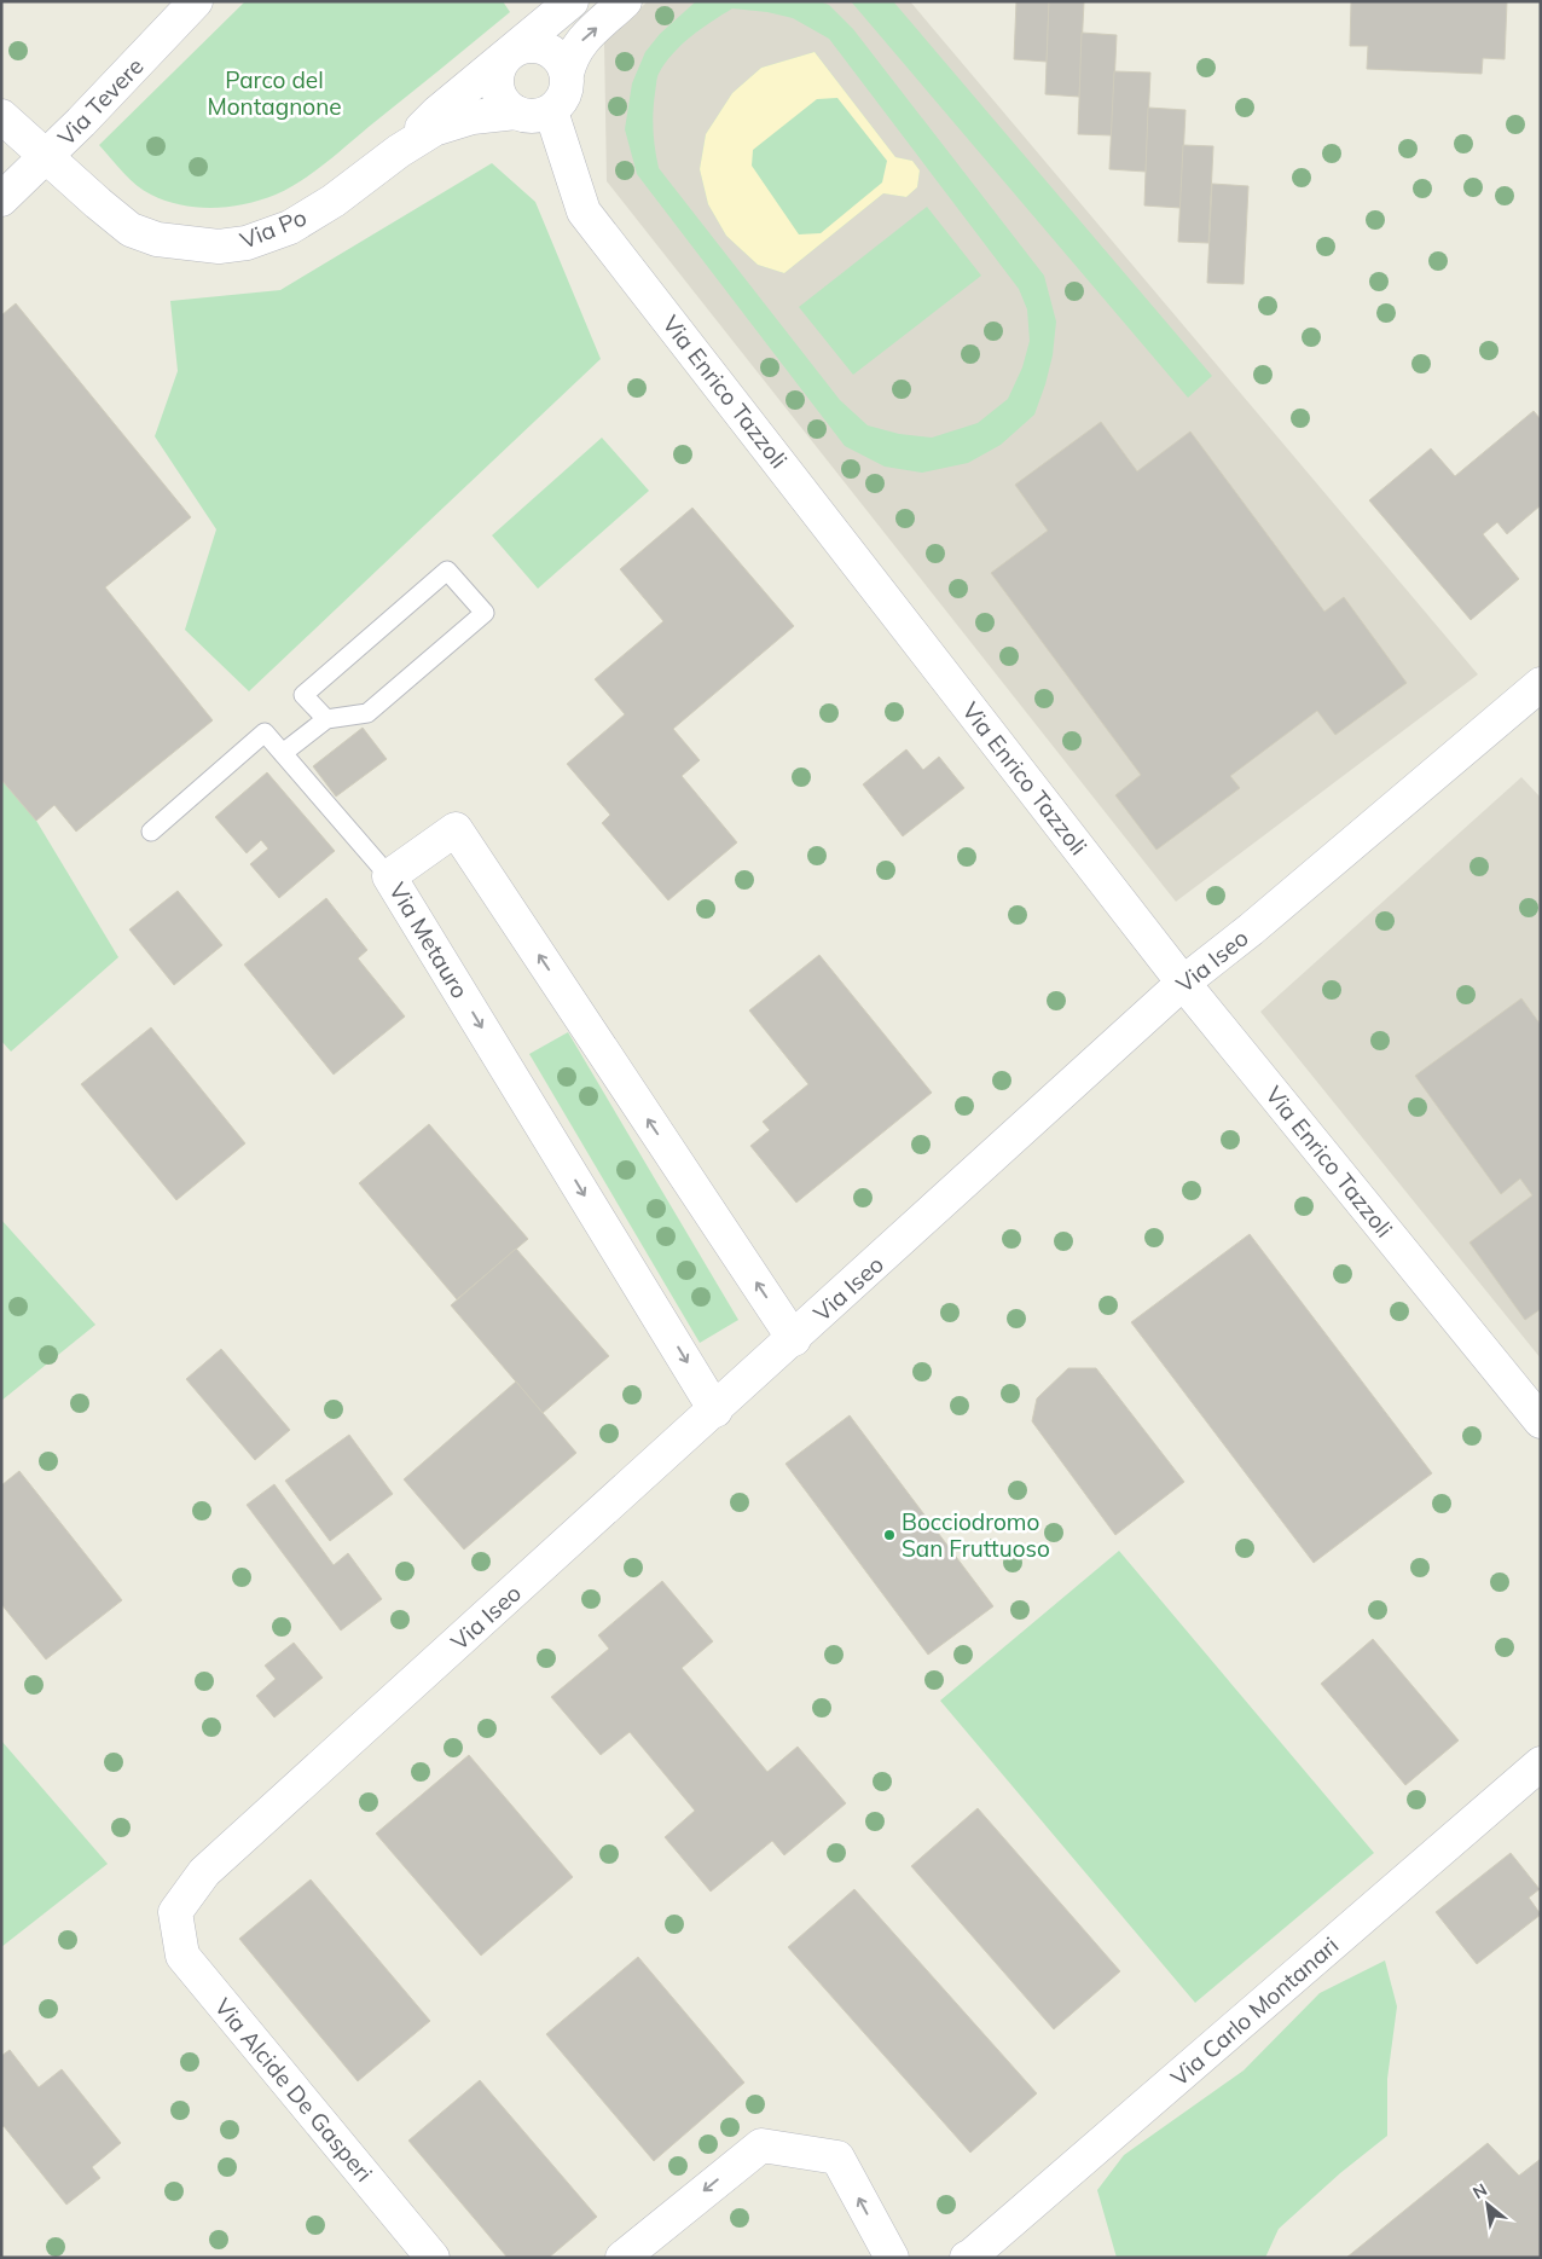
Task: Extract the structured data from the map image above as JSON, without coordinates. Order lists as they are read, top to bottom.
{
  "streets": {
    "street": [
      "Via Tevere",
      "Via Po",
      "Via Enrico Tazzoli",
      "Via Metauro",
      "Via Iseo",
      "Via Carlo Montanari",
      "Via Alcide De Gasperi"
    ]
  },
  "crossings": [
    ["Via Tevere", "Via Po"],
    ["Via Enrico Tazzoli", "Via Iseo"],
    ["Via Metauro", "Via Iseo"],
    ["Via Iseo", "Via Alcide De Gasperi"]
  ],
  "parks": ["Parco del Montagnone"],
  "places": ["Bocciodromo San Fruttuoso"],
  "north": "top left"
}
